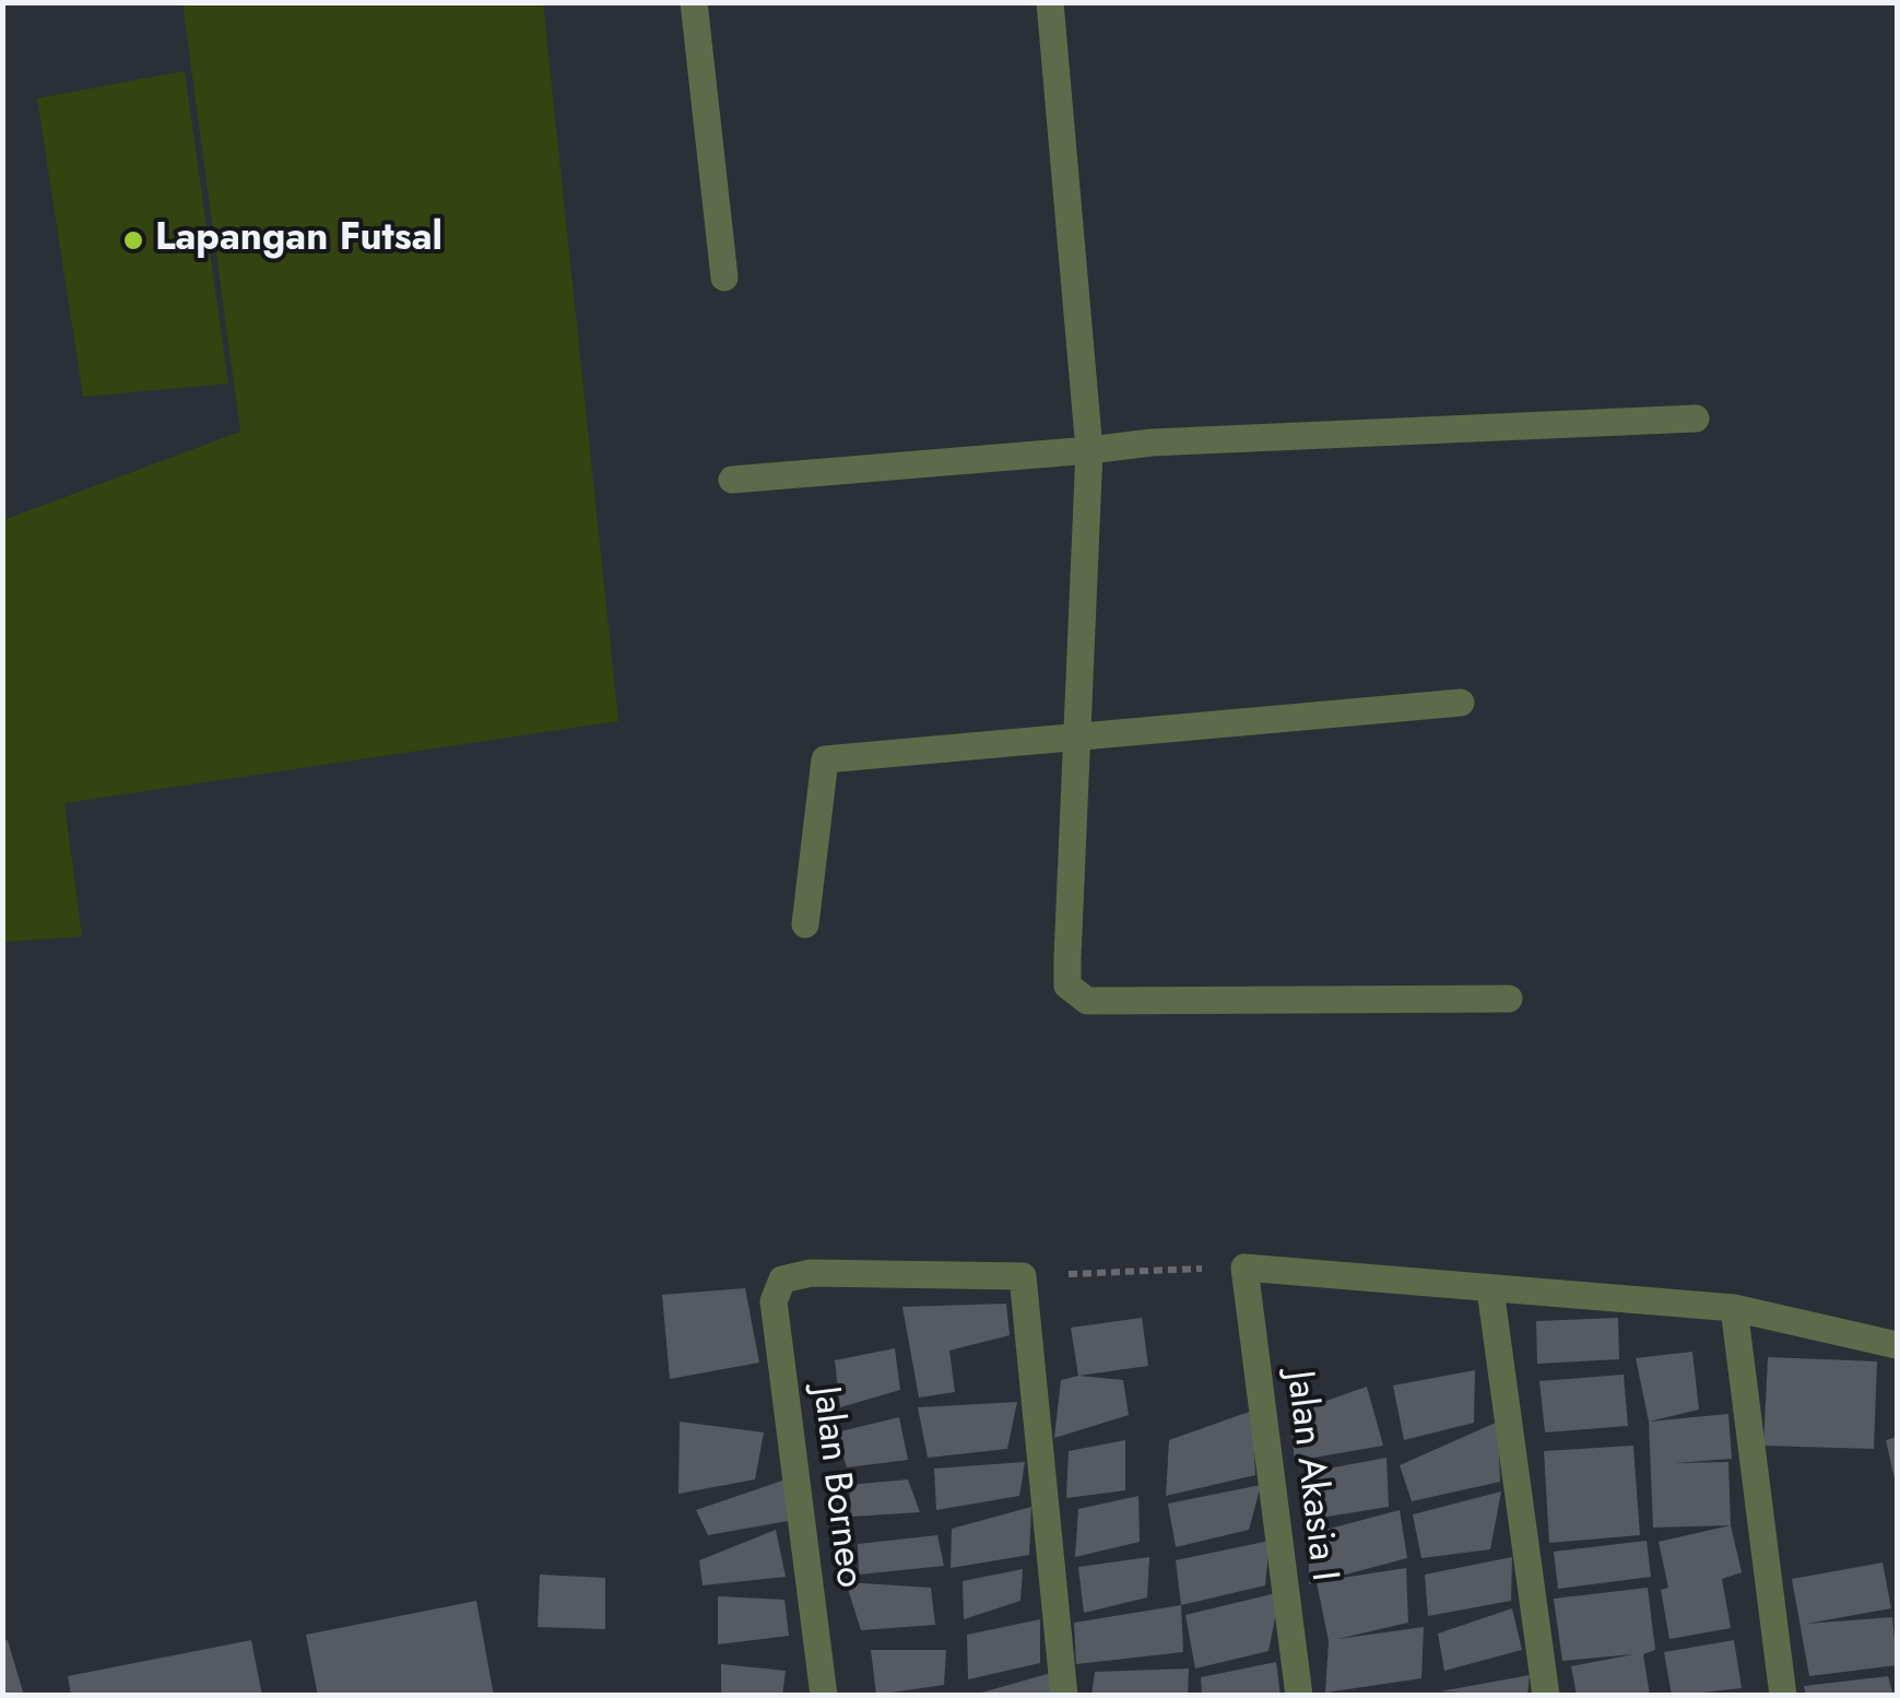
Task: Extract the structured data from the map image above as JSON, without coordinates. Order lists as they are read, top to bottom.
{
  "streets": {
    "street": ["Jalan Akasia I", "Jalan Borneo"]
  },
  "places": ["Lapangan Futsal"]
}
